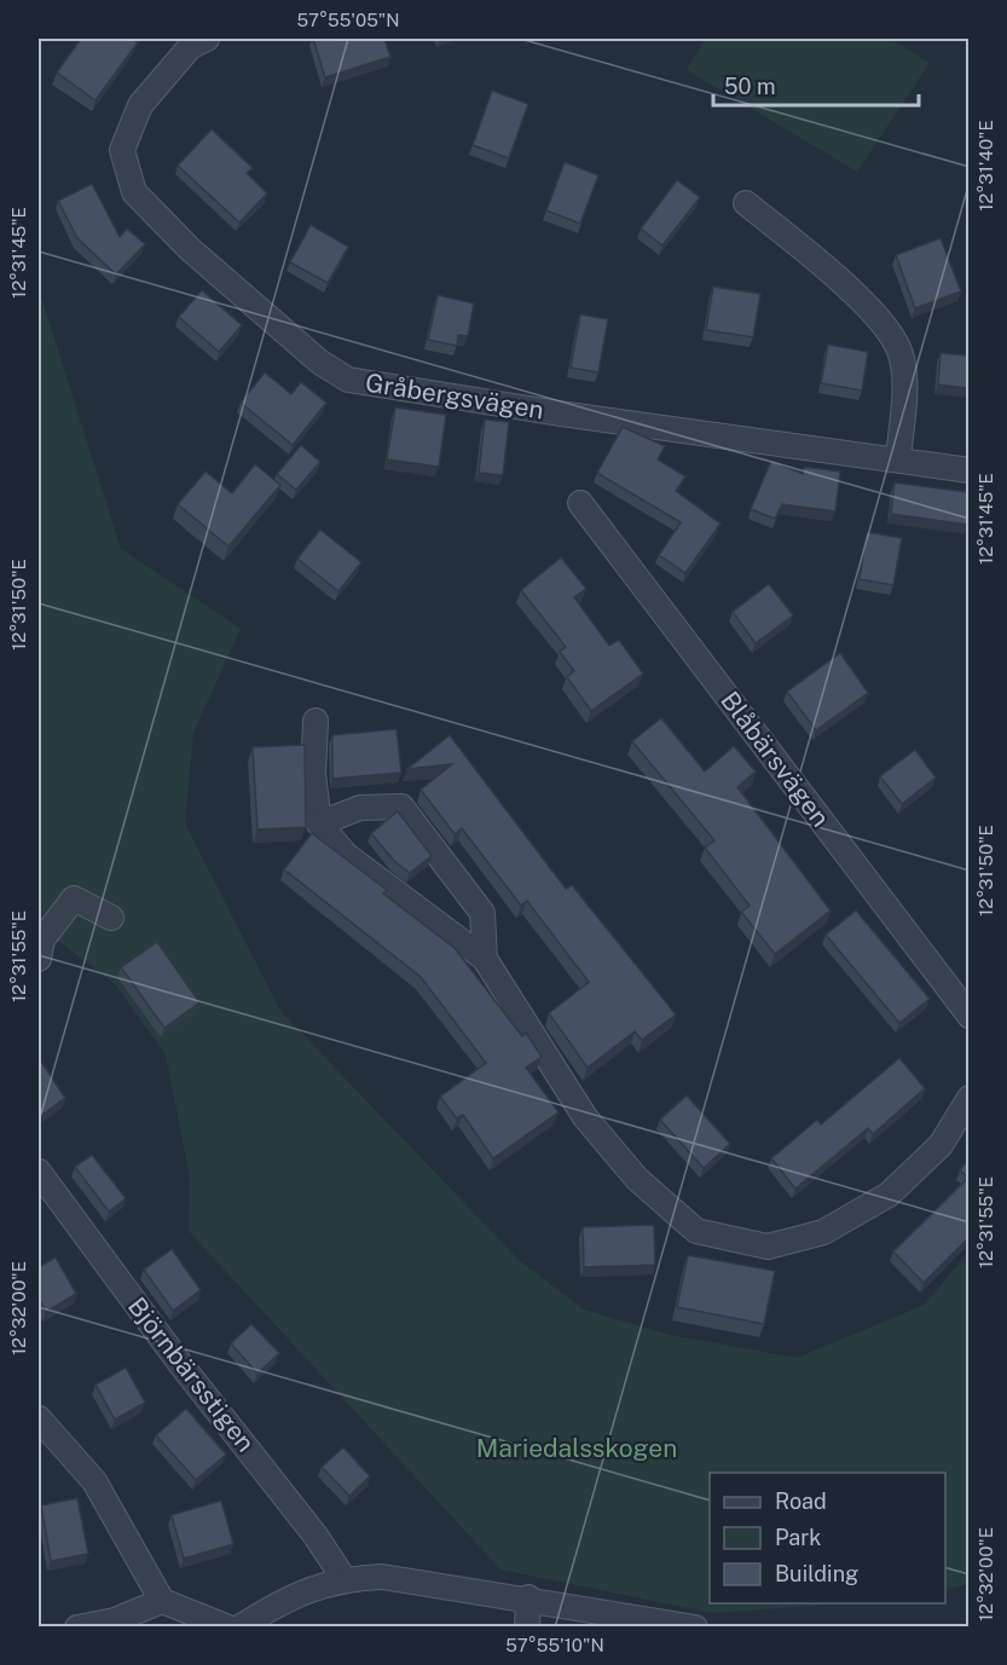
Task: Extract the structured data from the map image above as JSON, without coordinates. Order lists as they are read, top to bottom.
{
  "streets": {
    "street": ["Gråbergsvägen", "Blåbärsvägen", "Björnbärsstigen"]
  },
  "parks": ["Mariedalsskogen"],
  "legend": ["Road", "Park", "Building"],
  "scale_bar": "50 m",
  "coordinates": [
    "57°55'05\"N",
    "12°31'40\"E",
    "12°31'45\"E",
    "12°31'50\"E",
    "12°31'55\"E",
    "12°32'00\"E",
    "57°55'10\"N"
  ]
}
